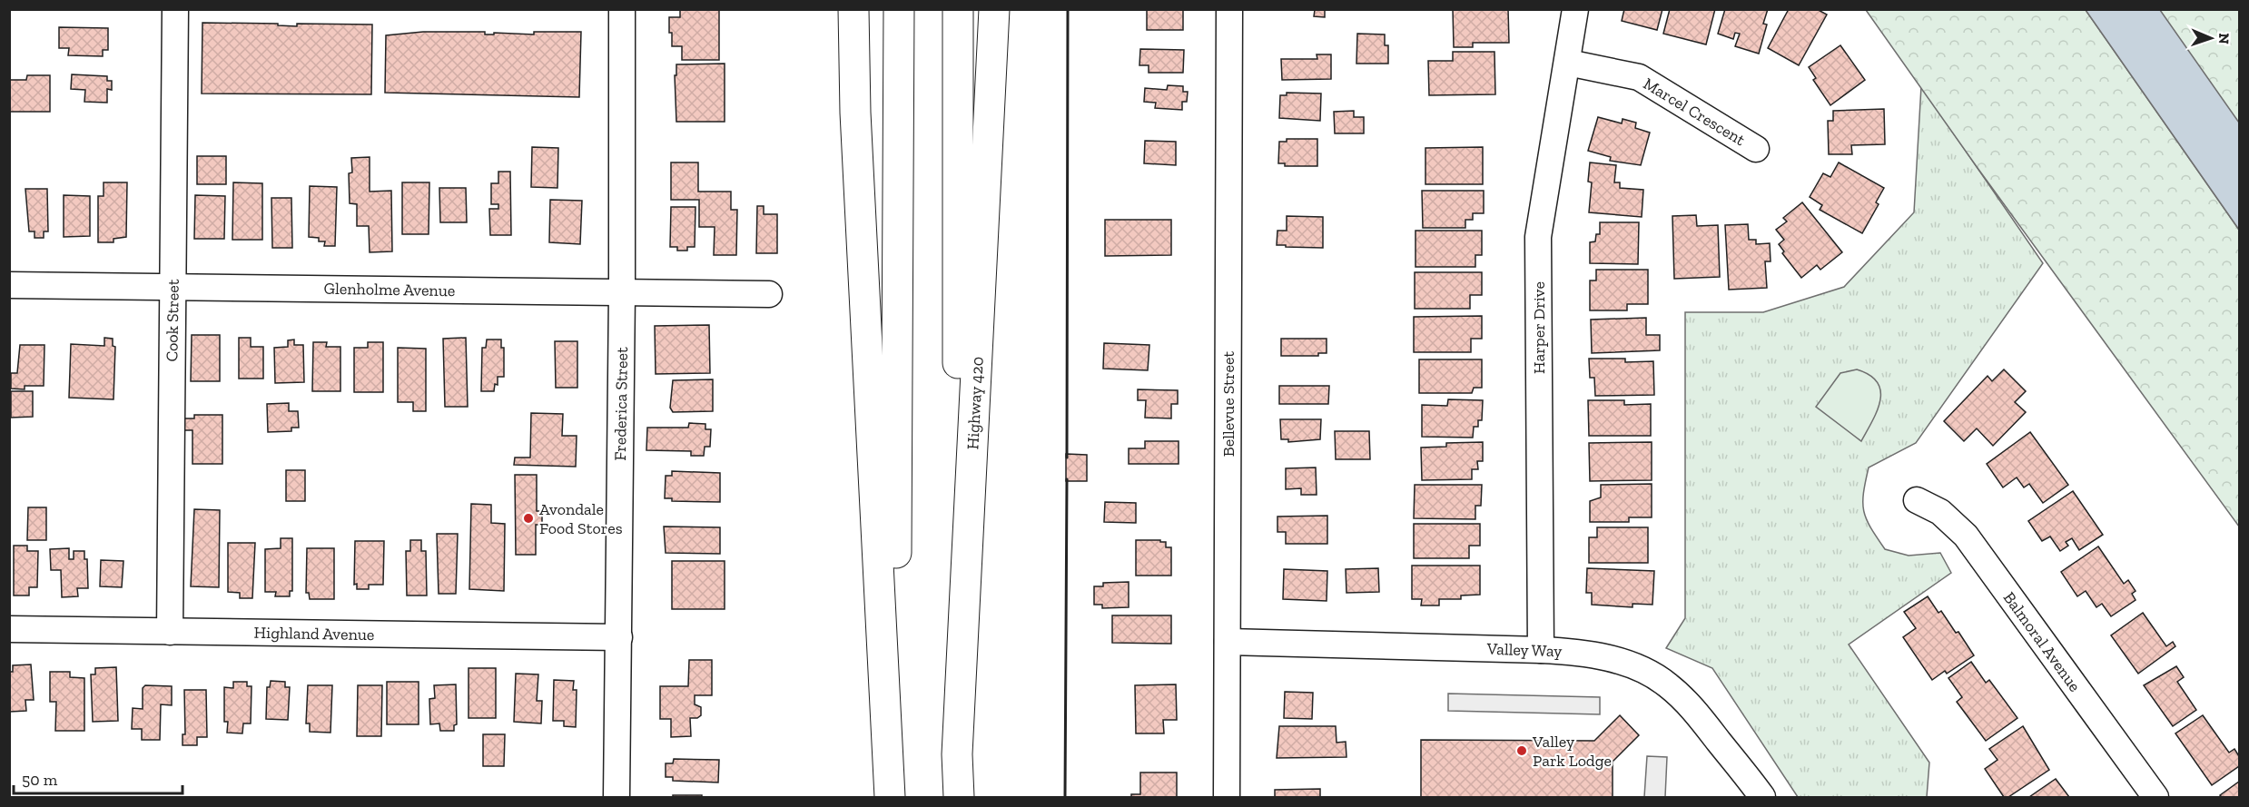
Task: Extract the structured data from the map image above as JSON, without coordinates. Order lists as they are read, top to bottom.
{
  "streets": {
    "highway": ["Highway 420"],
    "street": [
      "Marcel Crescent",
      "Glenholme Avenue",
      "Cook Street",
      "Harper Drive",
      "Frederica Street",
      "Bellevue Street",
      "Highland Avenue",
      "Balmoral Avenue",
      "Valley Way"
    ]
  },
  "crossings": [
    ["Marcel Crescent", "Harper Drive"],
    ["Glenholme Avenue", "Cook Street"],
    ["Glenholme Avenue", "Frederica Street"],
    ["Cook Street", "Highland Avenue"],
    ["Harper Drive", "Valley Way"],
    ["Frederica Street", "Highland Avenue"],
    ["Bellevue Street", "Valley Way"]
  ],
  "places": ["Avondale Food Stores", "Valley Park Lodge"],
  "scale_bar": "50 m",
  "north": "right"
}
